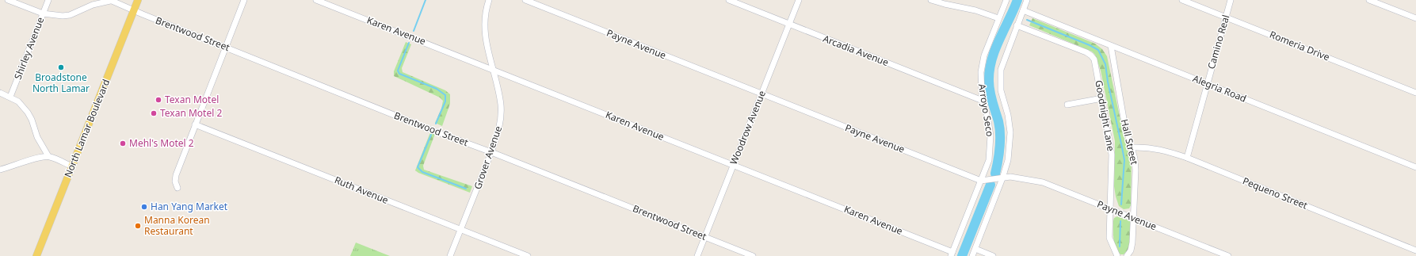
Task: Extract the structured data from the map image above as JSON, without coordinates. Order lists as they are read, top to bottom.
{
  "streets": {
    "main road": ["North Lamar Boulevard"],
    "street": [
      "Karen Avenue",
      "Brentwood Street",
      "Camino Real",
      "Payne Avenue",
      "Romeria Drive",
      "Shirley Avenue",
      "Arcadia Avenue",
      "Alegria Road",
      "Arroyo Seco",
      "Goodnight Lane",
      "Woodrow Avenue",
      "Hall Street",
      "Grover Avenue",
      "Ruth Avenue",
      "Pequeno Street"
    ]
  },
  "crossings": [
    ["Karen Avenue", "Arroyo Seco"],
    ["Karen Avenue", "Woodrow Avenue"],
    ["Karen Avenue", "Grover Avenue"],
    ["Brentwood Street", "Woodrow Avenue"],
    ["Brentwood Street", "North Lamar Boulevard"],
    ["Brentwood Street", "Grover Avenue"],
    ["Camino Real", "Romeria Drive"],
    ["Camino Real", "Alegria Road"],
    ["Camino Real", "Pequeno Street"],
    ["Payne Avenue", "Arroyo Seco"],
    ["Payne Avenue", "Goodnight Lane"],
    ["Payne Avenue", "Woodrow Avenue"],
    ["Payne Avenue", "Hall Street"],
    ["Arcadia Avenue", "Arroyo Seco"],
    ["Arcadia Avenue", "Woodrow Avenue"],
    ["Alegria Road", "Arroyo Seco"],
    ["Alegria Road", "Hall Street"],
    ["Arroyo Seco", "Goodnight Lane"],
    ["Hall Street", "Pequeno Street"],
    ["Grover Avenue", "Ruth Avenue"]
  ],
  "places": [
    "Broadstone North Lamar",
    "Texan Motel",
    "Texan Motel 2",
    "Mehl's Motel 2",
    "Han Yang Market",
    "Manna Korean Restaurant"
  ]
}
